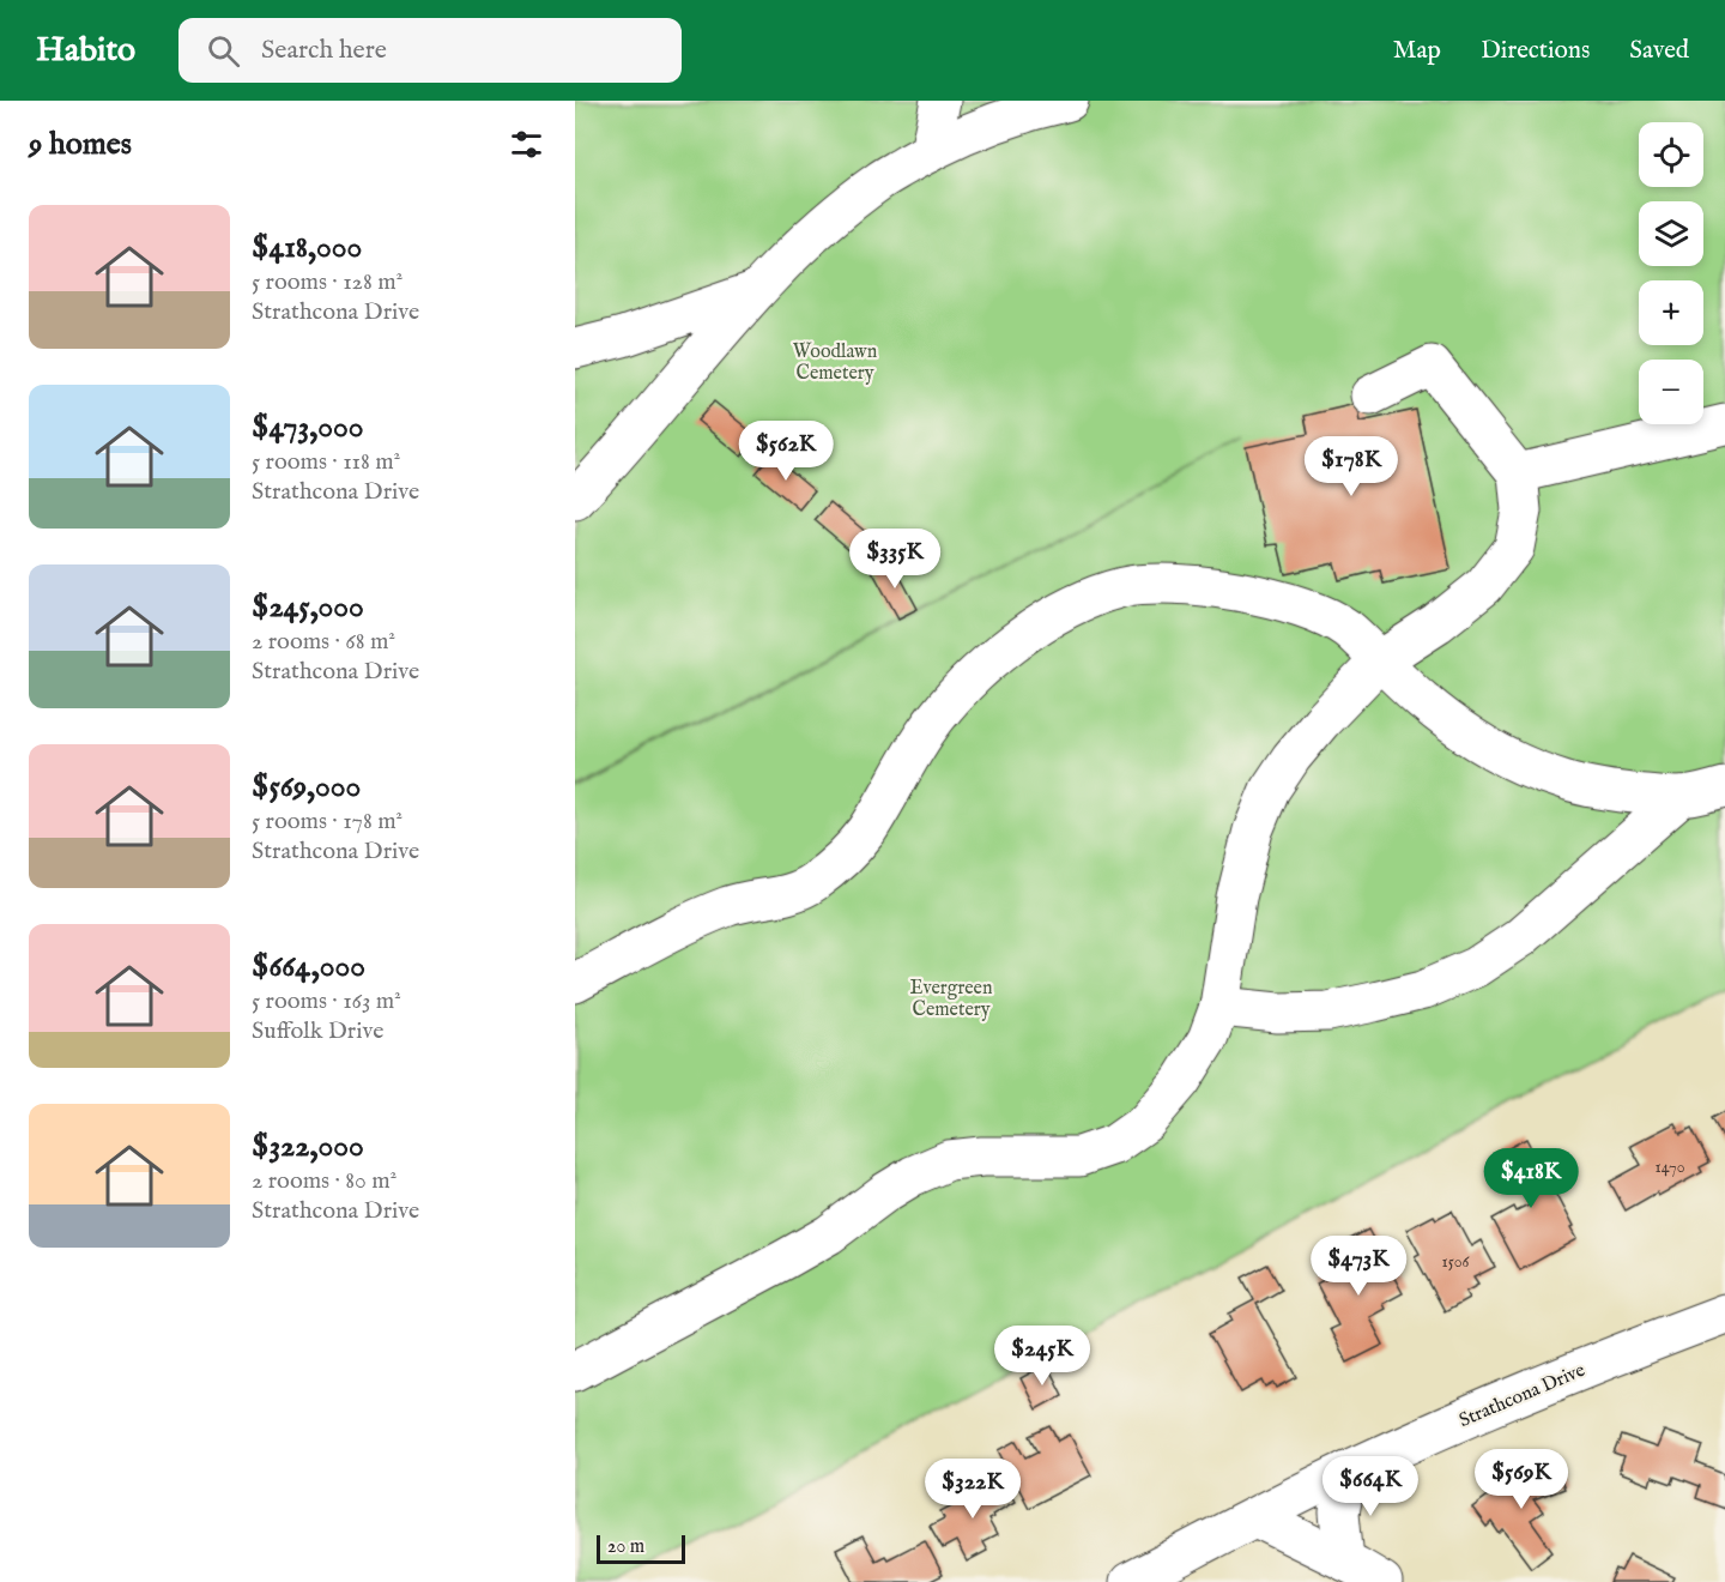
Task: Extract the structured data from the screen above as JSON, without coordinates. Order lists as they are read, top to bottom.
{
  "streets": {
    "street": ["Strathcona Drive"]
  },
  "parks": ["Woodlawn Cemetery", "Evergreen Cemetery"],
  "house_numbers": ["1470", "1506"],
  "scale_bar": "20 m",
  "page": {
    "header": "Habito",
    "search": "Search here",
    "nav": ["Map", "Directions", "Saved"],
    "heading": "9 homes",
    "map_buttons": ["+", "−"],
    "list": [
      {
        "name": "$418,000",
        "note": "5 rooms · 128 m² · Strathcona Drive"
      },
      {
        "name": "$473,000",
        "note": "5 rooms · 118 m² · Strathcona Drive"
      },
      {
        "name": "$245,000",
        "note": "2 rooms · 68 m² · Strathcona Drive"
      },
      {
        "name": "$569,000",
        "note": "5 rooms · 178 m² · Strathcona Drive"
      },
      {
        "name": "$664,000",
        "note": "5 rooms · 163 m² · Suffolk Drive"
      },
      {
        "name": "$322,000",
        "note": "2 rooms · 80 m² · Strathcona Drive"
      }
    ],
    "price": [
      "$562K",
      "$178K",
      "$335K",
      "$418K",
      "$473K",
      "$245K",
      "$569K",
      "$664K",
      "$322K"
    ],
    "scale": "20 m"
  }
}
